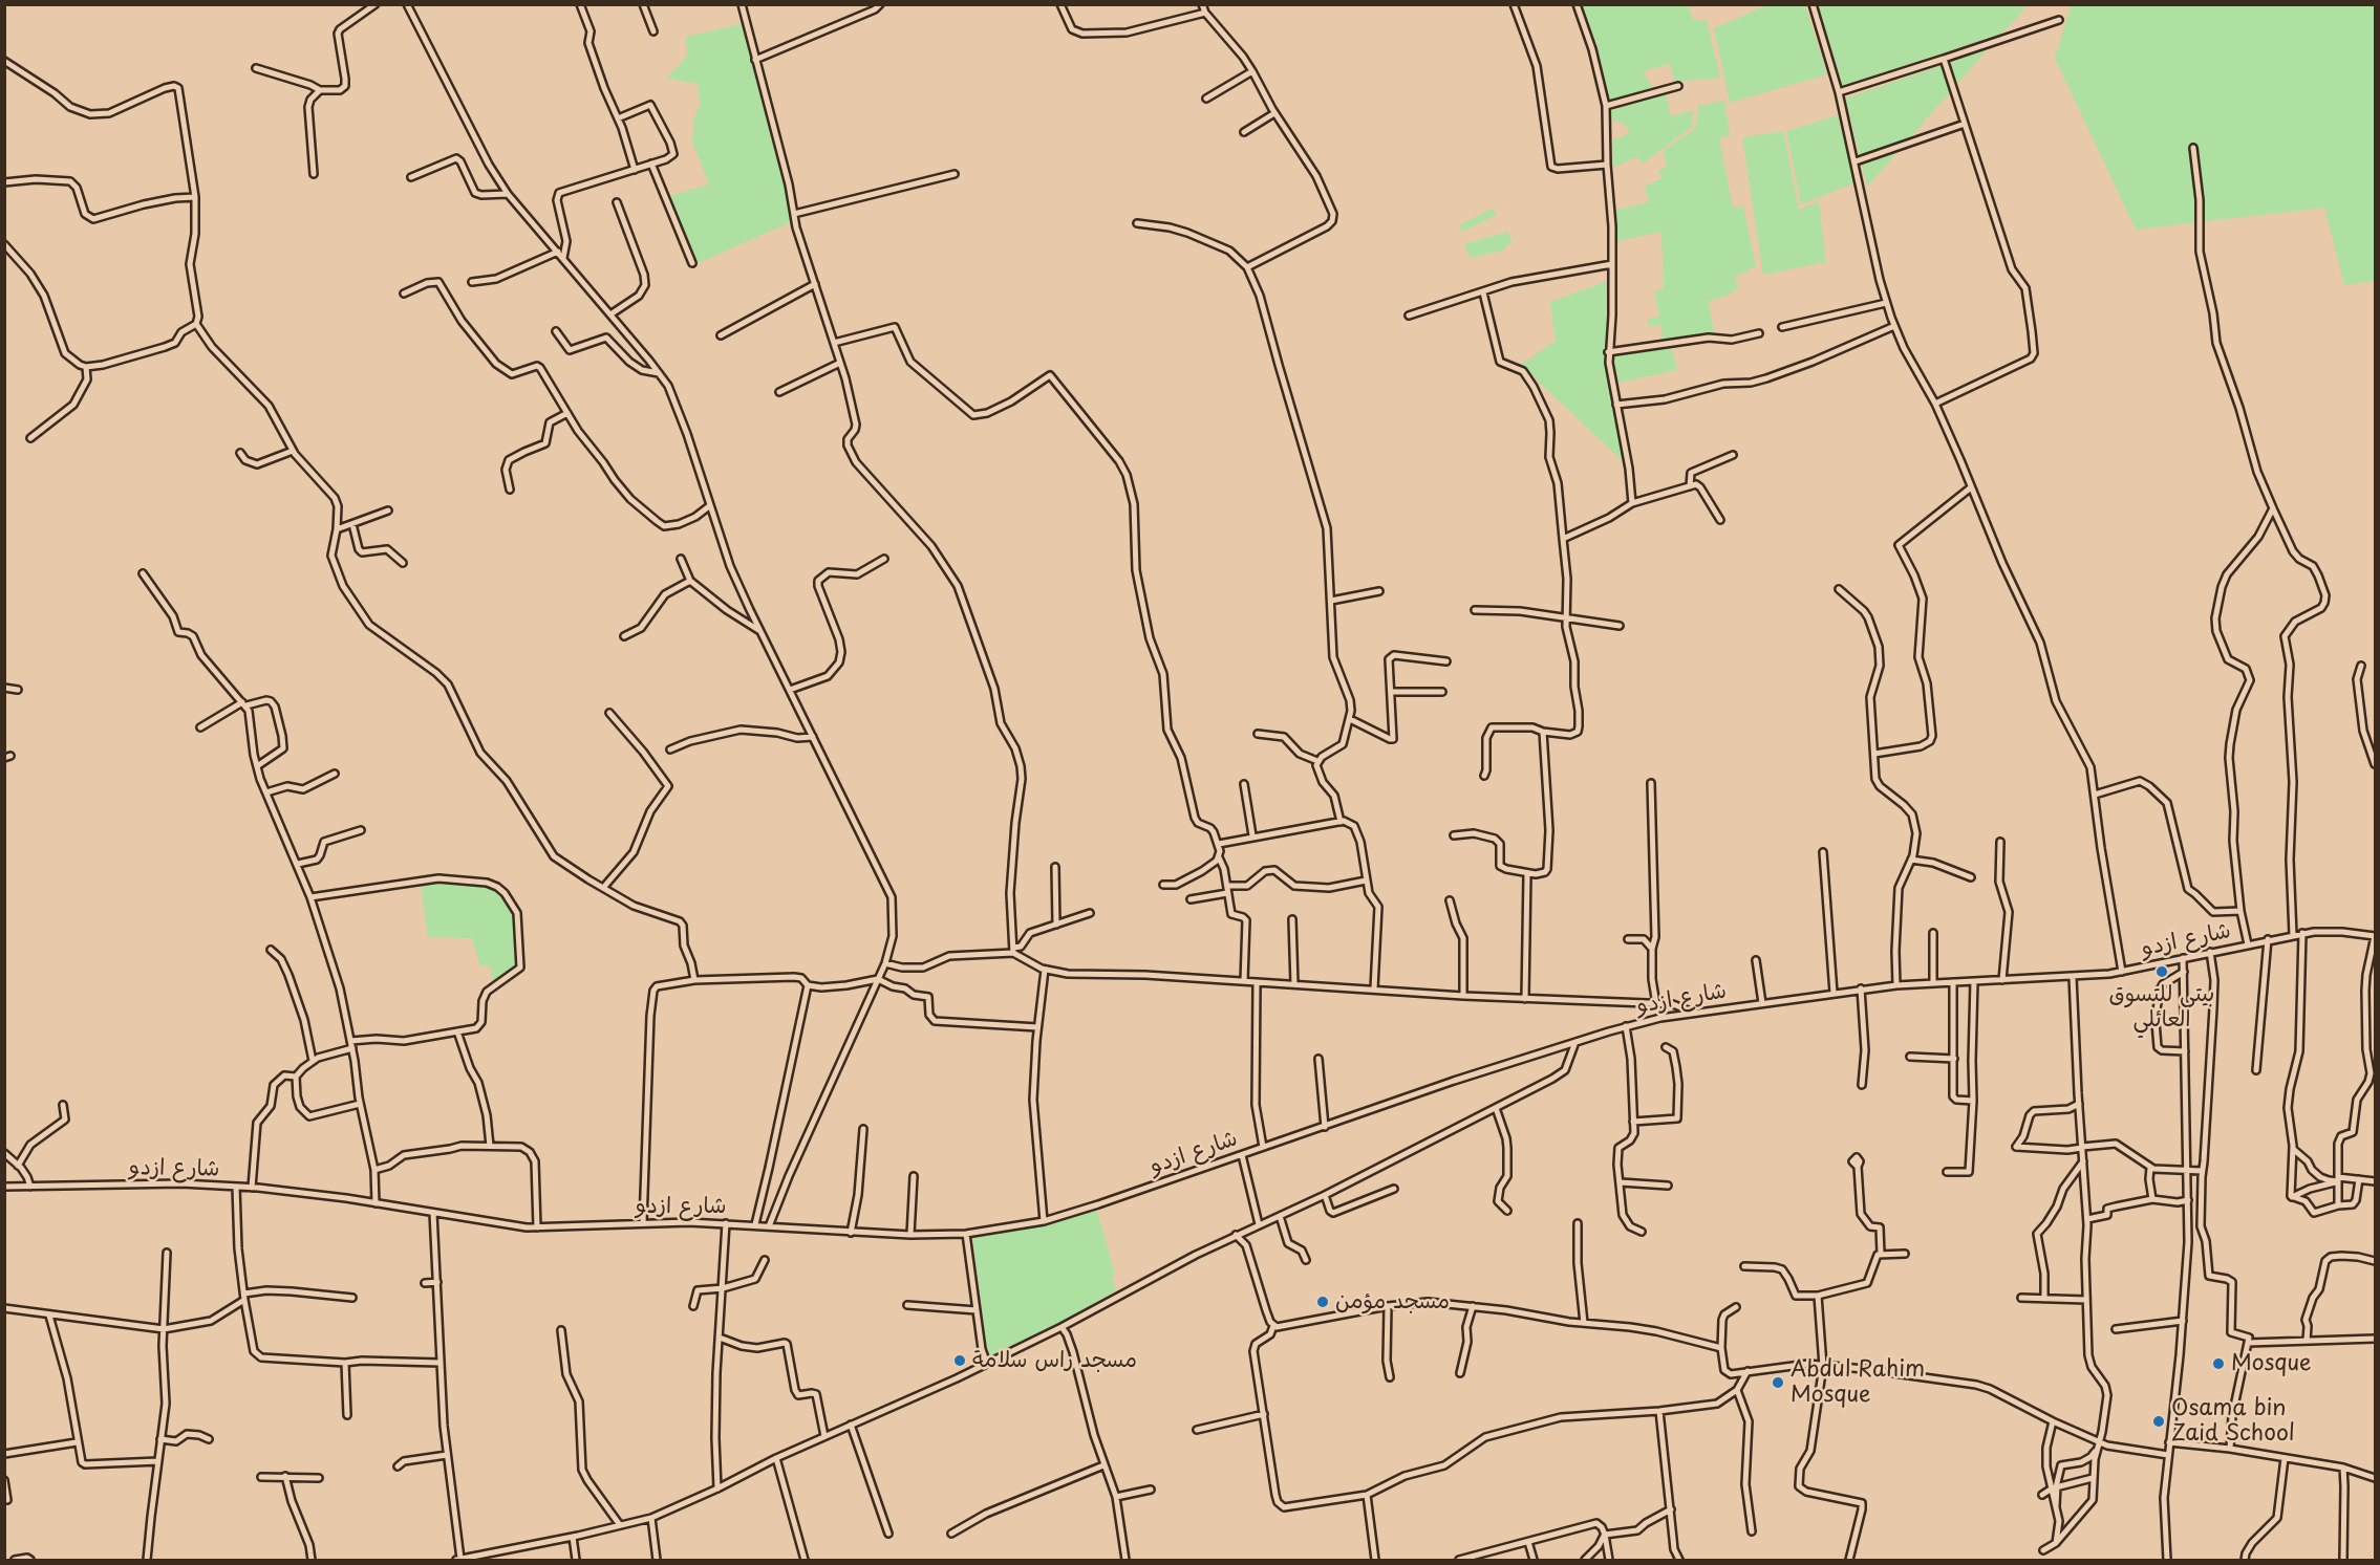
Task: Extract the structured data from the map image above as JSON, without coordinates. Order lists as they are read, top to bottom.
{
  "streets": {
    "street": ["شارع ازدو"]
  },
  "places": [
    "بيتي للتسوق العائلي",
    "مسجد مؤمن",
    "مسجد راس سلامة",
    "Mosque",
    "Abdul Rahim Mosque",
    "Osama bin Zaid School"
  ]
}
